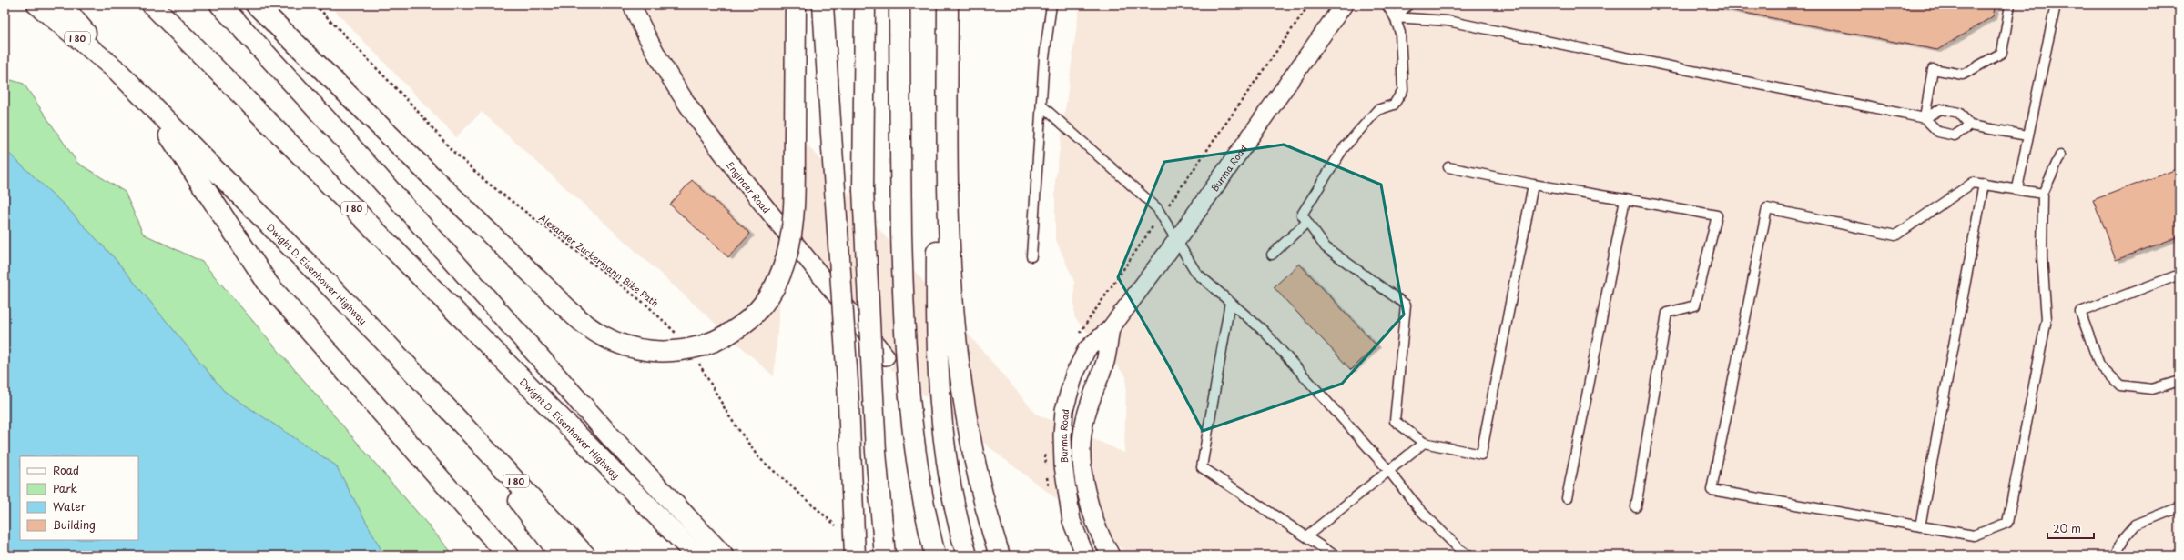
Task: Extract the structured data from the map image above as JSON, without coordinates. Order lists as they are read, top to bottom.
{
  "streets": {
    "highway": ["I 80", "Dwight D. Eisenhower Highway"],
    "street": ["Burma Road", "Engineer Road"],
    "path": ["Alexander Zuckermann Bike Path"]
  },
  "legend": [
    "Road",
    "Park",
    "Water",
    "Building"
  ],
  "scale_bar": "20 m"
}
